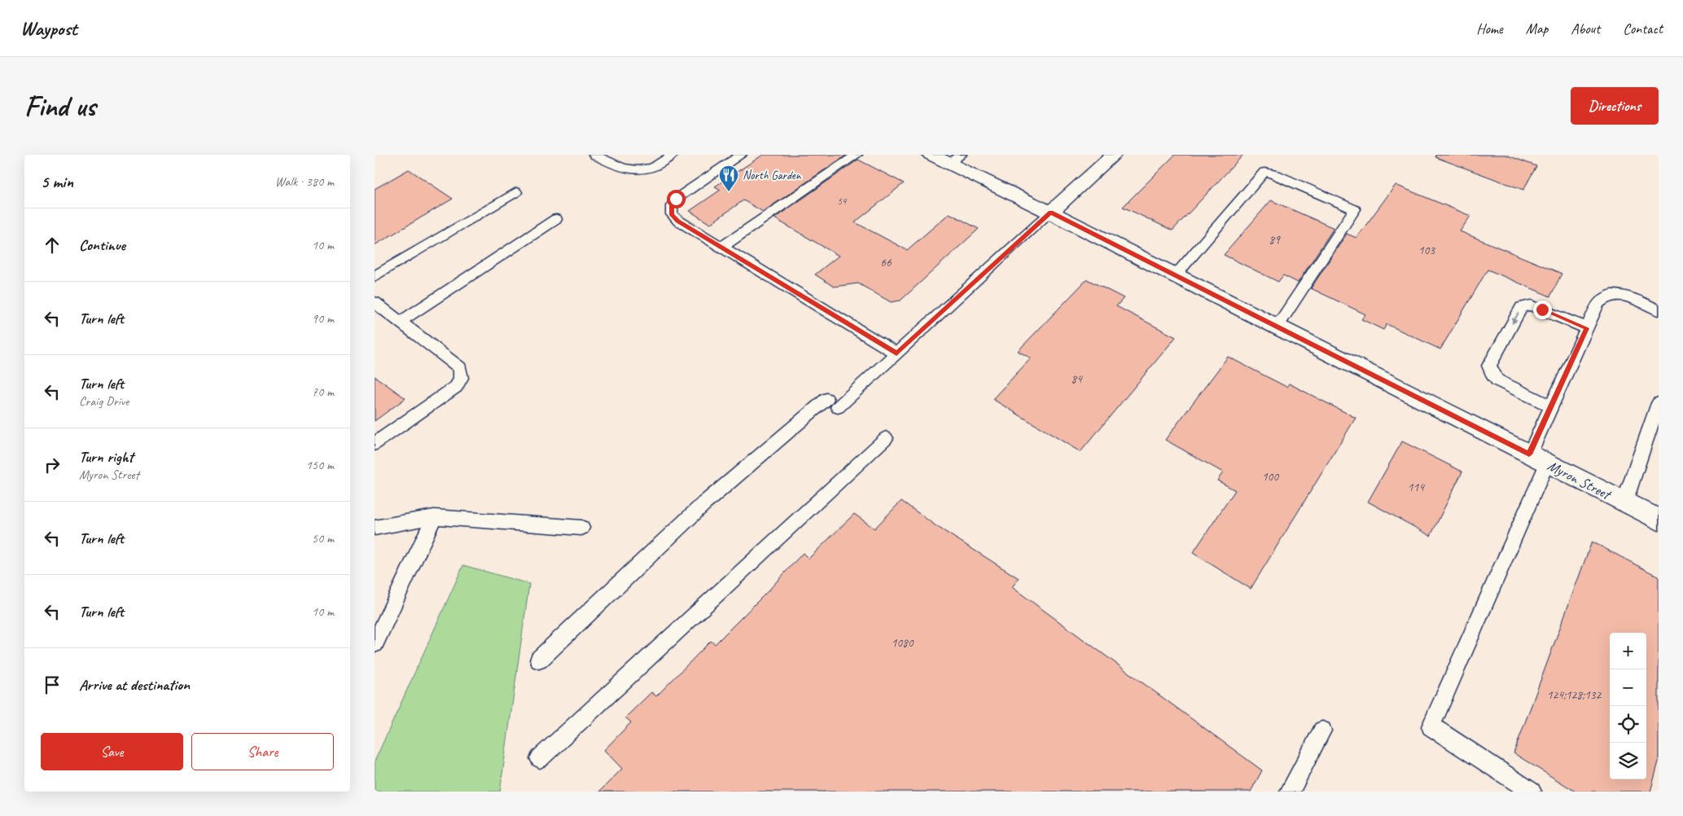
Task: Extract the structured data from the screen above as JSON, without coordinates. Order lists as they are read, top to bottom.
{
  "streets": {
    "street": ["Myron Street"]
  },
  "places": {
    "restaurant": ["North Garden"]
  },
  "house_numbers": [
    "54",
    "89",
    "103",
    "66",
    "84",
    "100",
    "114",
    "1080",
    "124;128;132"
  ],
  "page": {
    "header": "Waypost",
    "nav": [
      "Home",
      "Map",
      "About",
      "Contact"
    ],
    "buttons": [
      "Directions",
      ["Save", "Share"]
    ],
    "title": "Find us",
    "heading": ["5 min", "Walk · 380 m"],
    "list": [
      ["Continue", "10 m"],
      ["Turn left", "90 m"],
      ["Turn left", "Craig Drive", "70 m"],
      ["Turn right", "Myron Street", "150 m"],
      ["Turn left", "50 m"],
      ["Turn left", "10 m"],
      "Arrive at destination"
    ],
    "map_buttons": ["+", "−"]
  }
}
